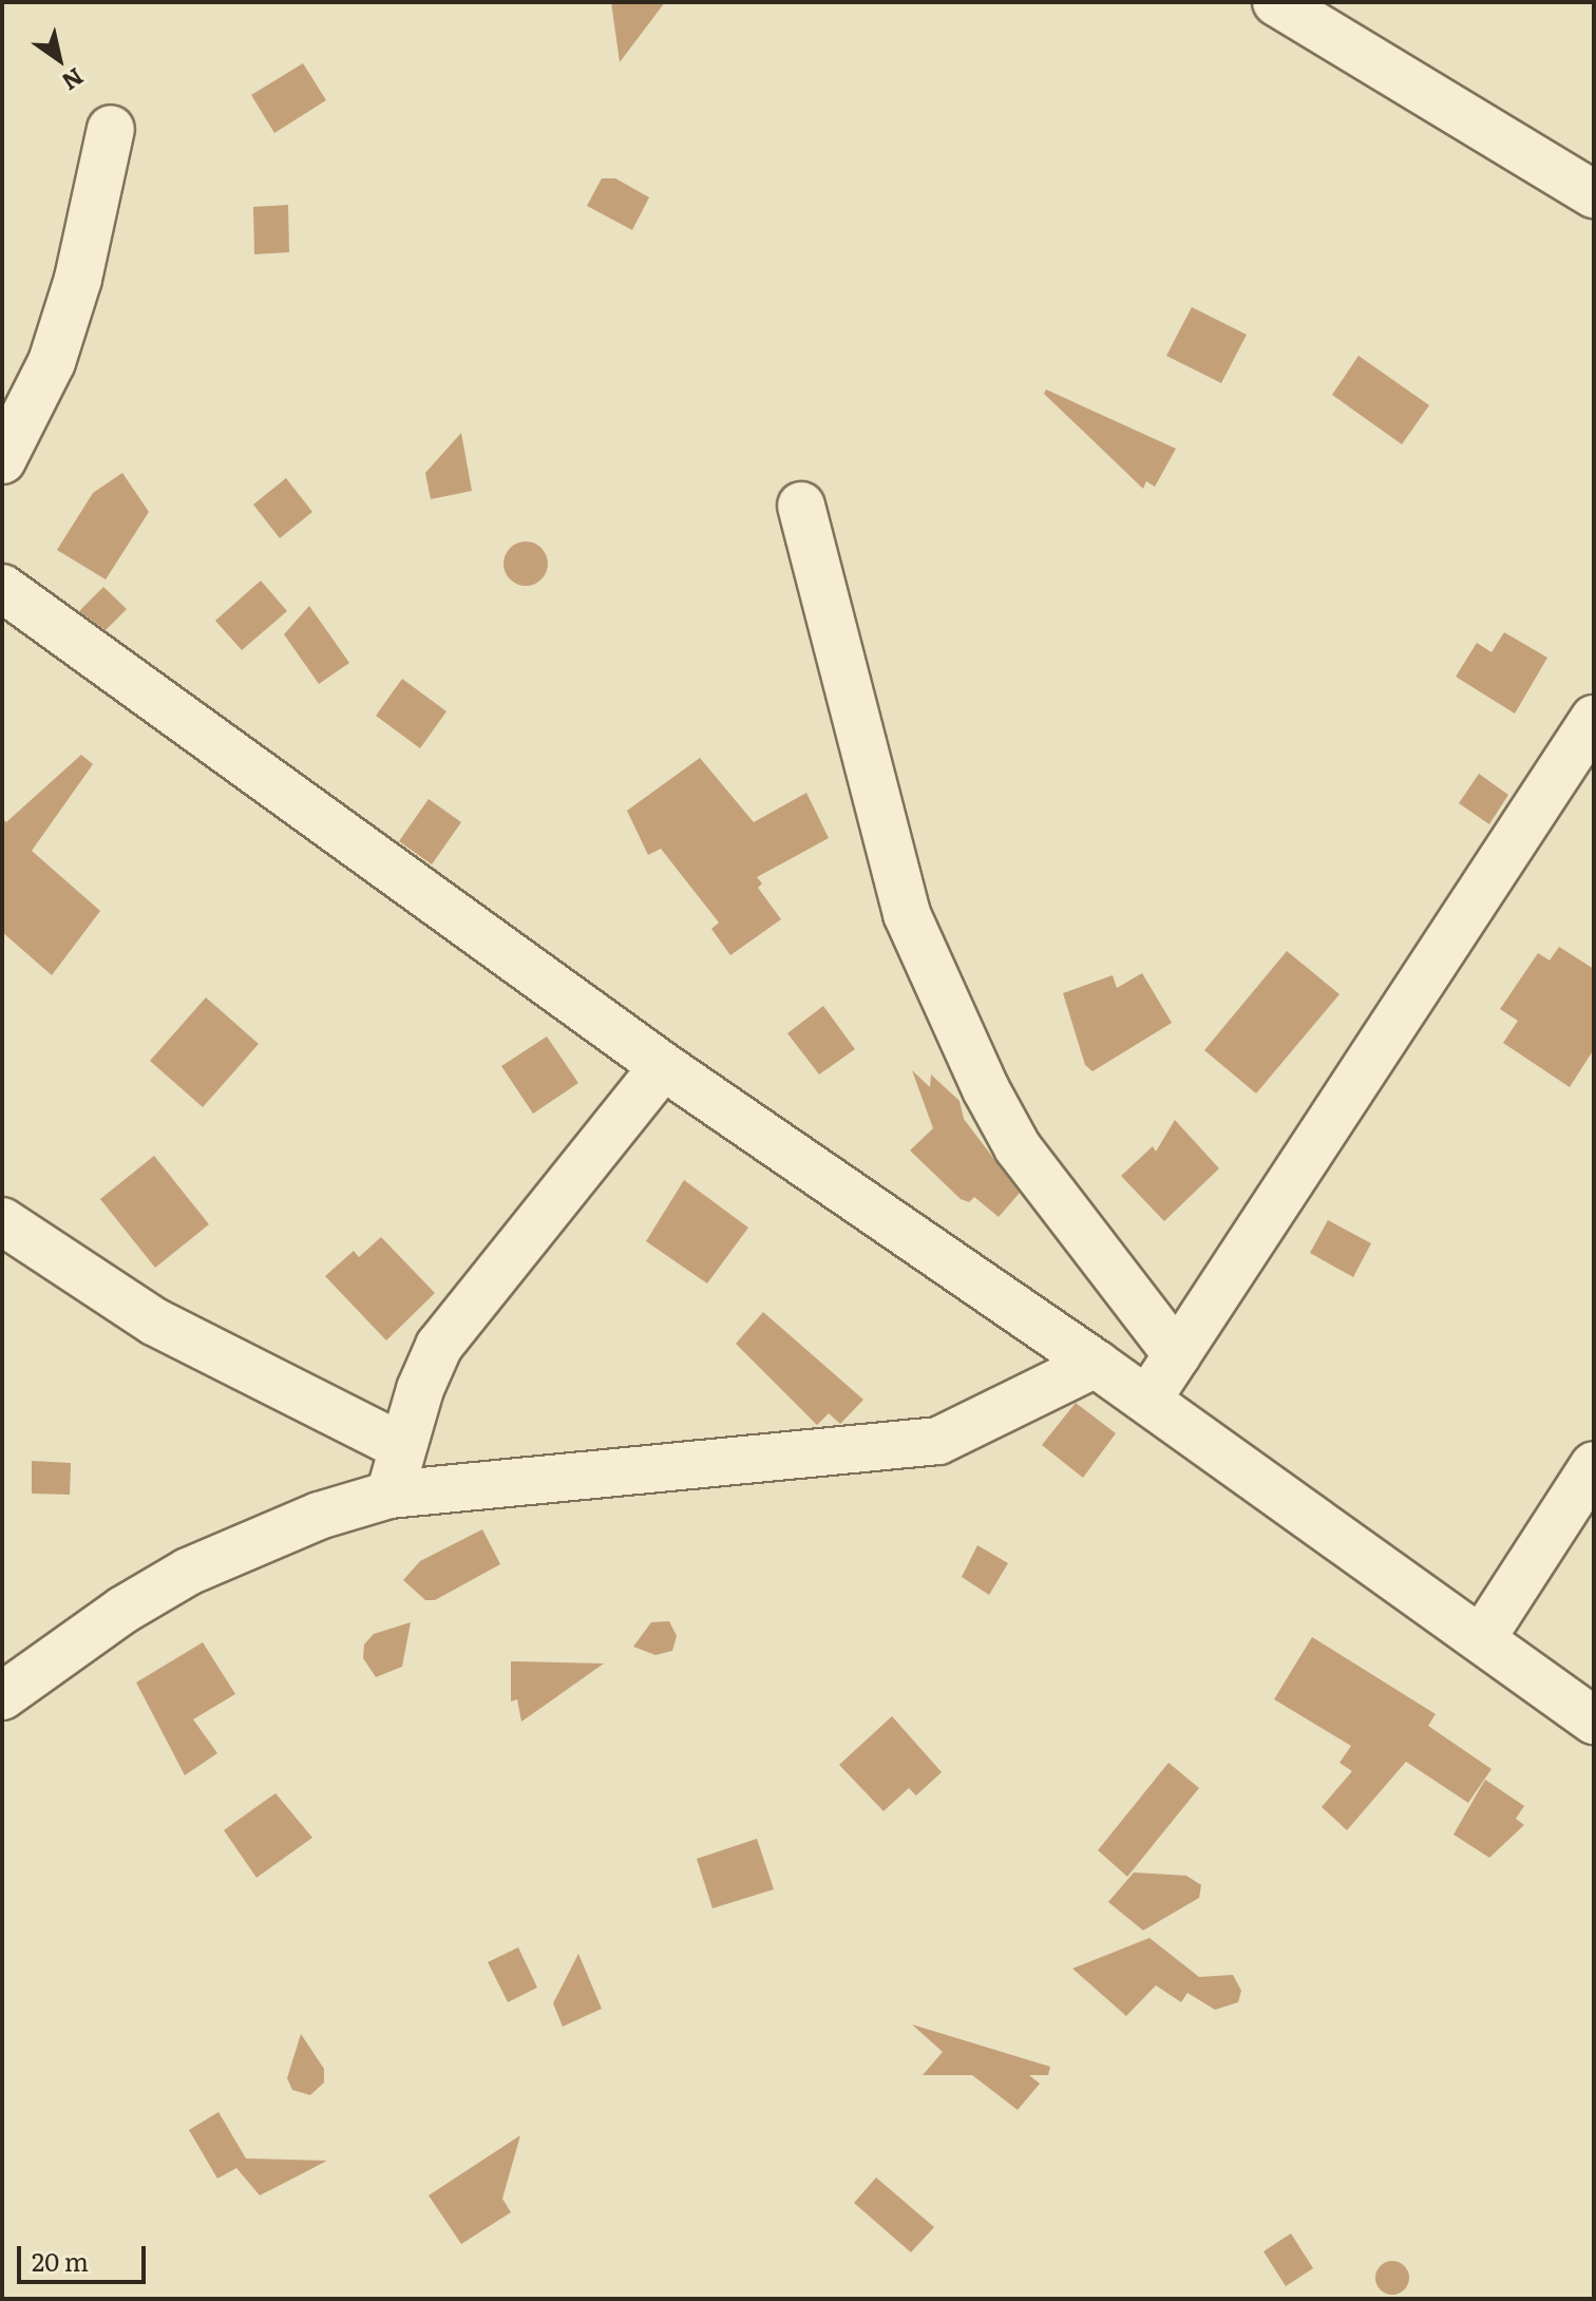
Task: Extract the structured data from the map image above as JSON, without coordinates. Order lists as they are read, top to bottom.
{
  "scale_bar": "20 m",
  "north": "bottom right"
}
